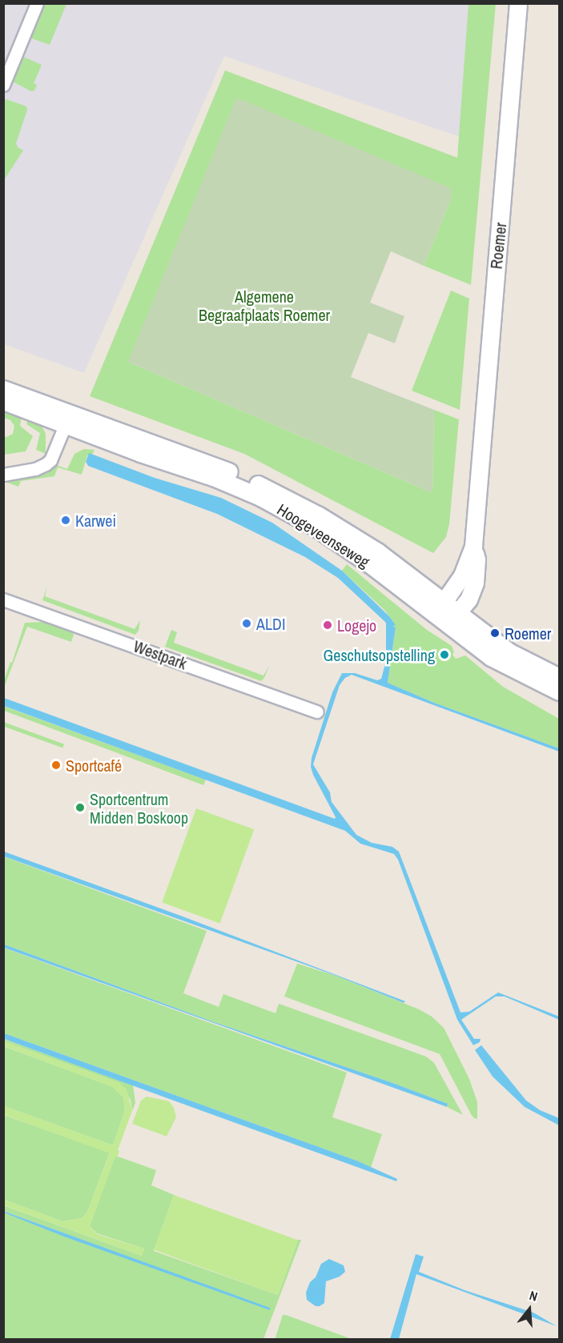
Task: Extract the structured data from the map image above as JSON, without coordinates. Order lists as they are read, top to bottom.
{
  "streets": {
    "main road": ["Roemer", "Hoogeveenseweg"],
    "street": ["Westpark"]
  },
  "crossings": [
    ["Roemer", "Hoogeveenseweg"]
  ],
  "parks": ["Algemene Begraafplaats Roemer"],
  "places": [
    "Karwei",
    "ALDI",
    "Logejo",
    "Roemer",
    "Geschutsopstelling",
    "Sportcafé",
    "Sportcentrum Midden Boskoop"
  ],
  "north": "top"
}
